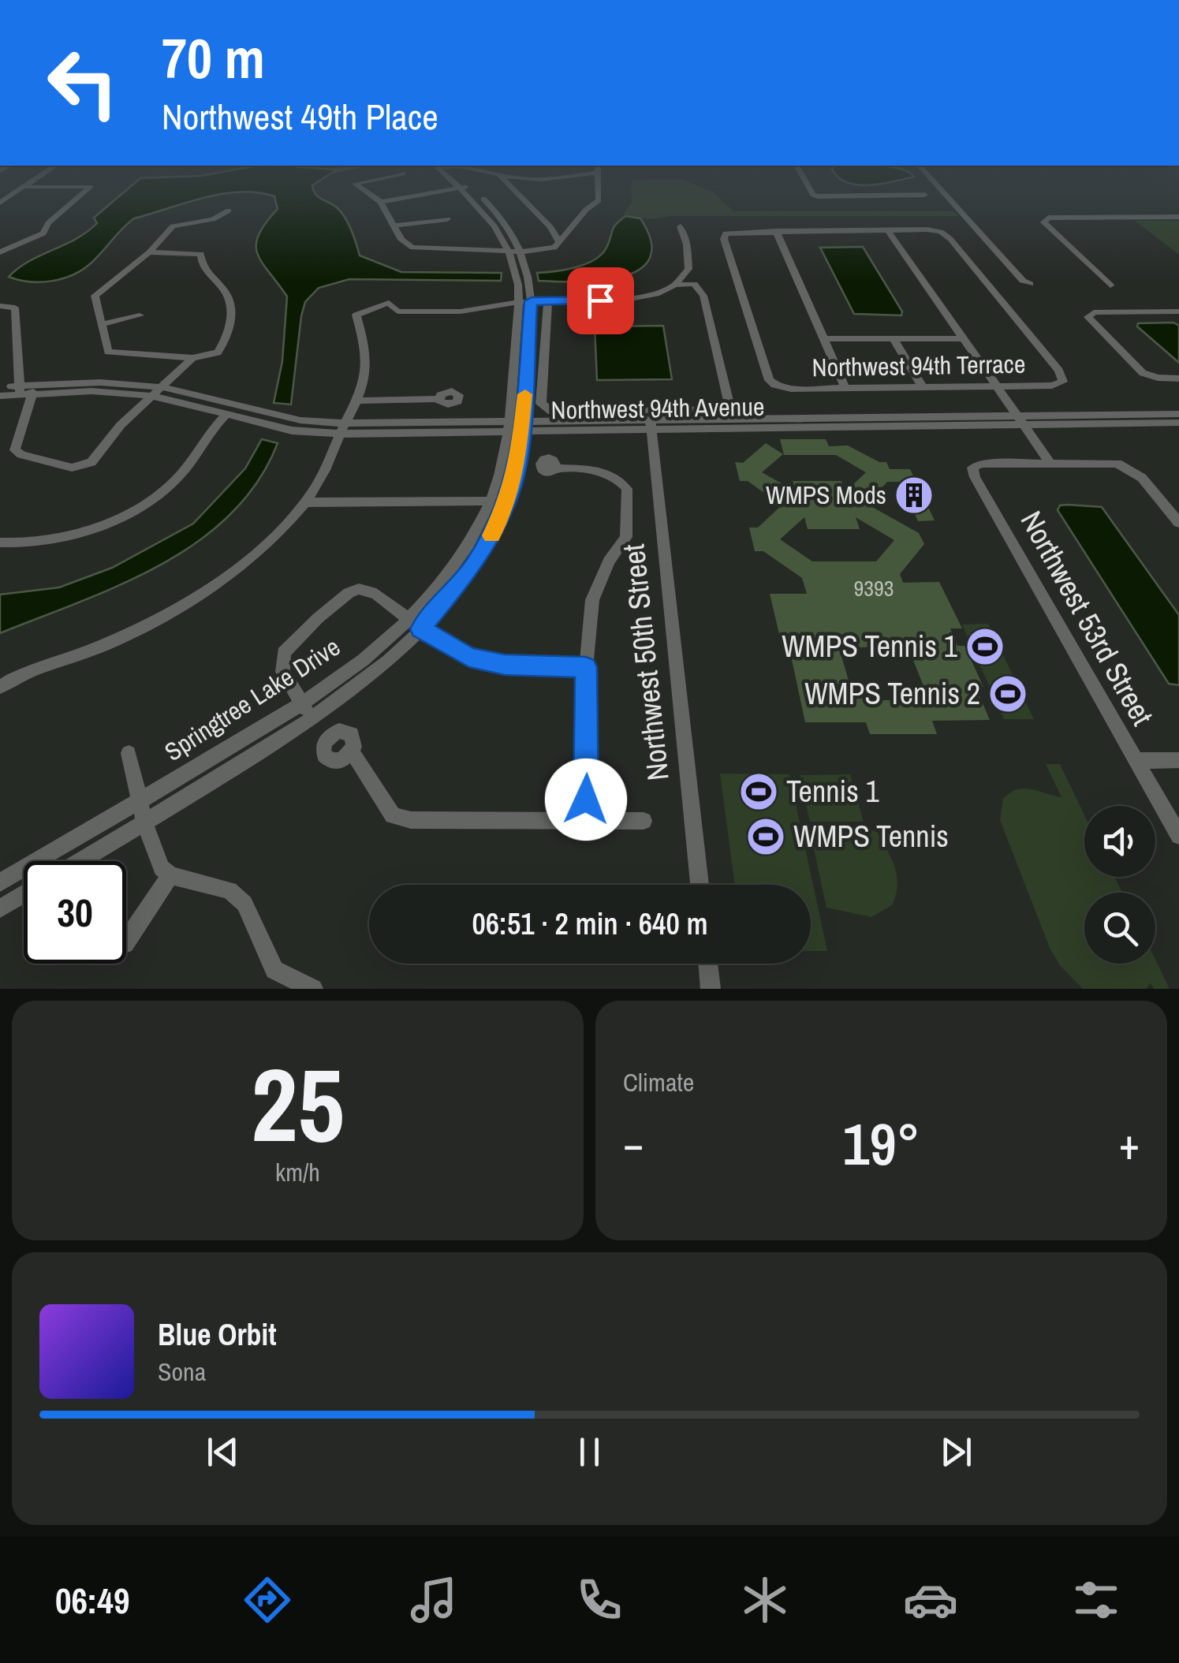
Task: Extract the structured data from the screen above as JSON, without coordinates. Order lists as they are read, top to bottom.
{
  "streets": {
    "street": [
      "Northwest 94th Terrace",
      "Northwest 94th Avenue",
      "Northwest 53rd Street",
      "Northwest 50th Street",
      "Springtree Lake Drive"
    ]
  },
  "crossings": [
    ["Northwest 94th Avenue", "Northwest 50th Street"],
    ["Northwest 94th Avenue", "Springtree Lake Drive"]
  ],
  "places": {
    "building": ["WMPS Mods"],
    "sports": [
      "WMPS Tennis 1",
      "WMPS Tennis 2",
      "Tennis 1",
      "WMPS Tennis"
    ]
  },
  "house_numbers": ["9393"],
  "page": {
    "turn": ["70 m", "Northwest 49th Place"],
    "limit": "30",
    "trip": "06:51 · 2 min · 640 m",
    "tile": [
      ["25", "km/h"],
      "Climate"
    ],
    "heat": ["−", "19°", "+"],
    "song": ["Blue Orbit", "Sona"],
    "tabs": "06:49"
  }
}
